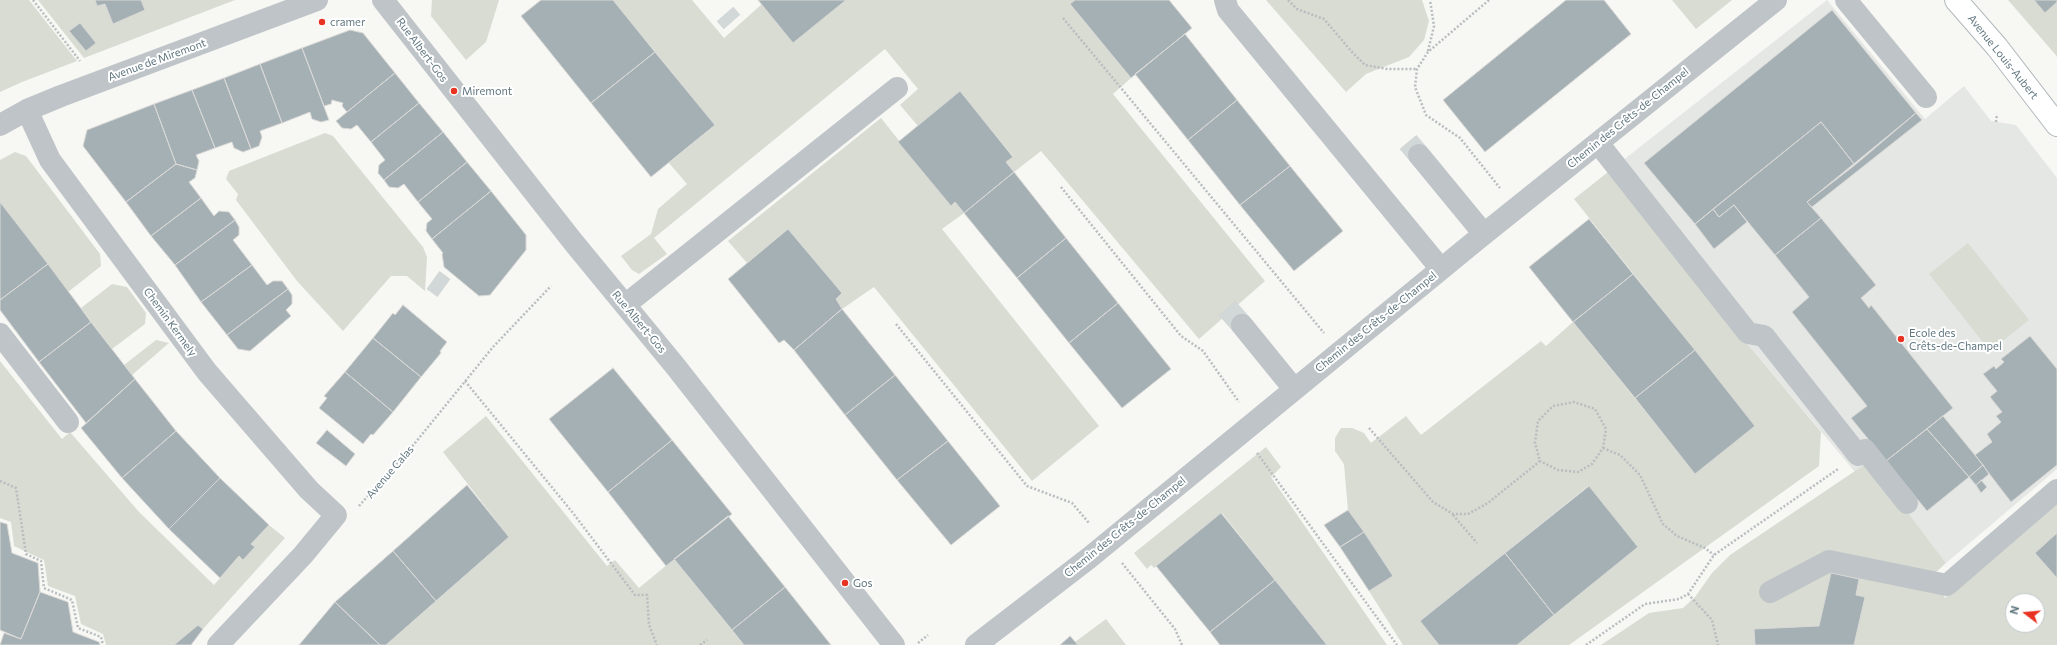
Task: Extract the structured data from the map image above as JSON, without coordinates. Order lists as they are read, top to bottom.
{
  "streets": {
    "main road": ["Avenue Louis-Aubert"],
    "street": [
      "Rue Albert-Gos",
      "Avenue de Miremont",
      "Chemin des Crêts-de-Champel",
      "Chemin Kermely"
    ],
    "path": ["Avenue Calas"]
  },
  "crossings": [
    ["Avenue de Miremont", "Chemin Kermely"],
    ["Chemin Kermely", "Avenue Calas"]
  ],
  "places": [
    "cramer",
    "Miremont",
    "Ecole des Crêts-de-Champel",
    "Gos"
  ],
  "north": "left"
}
